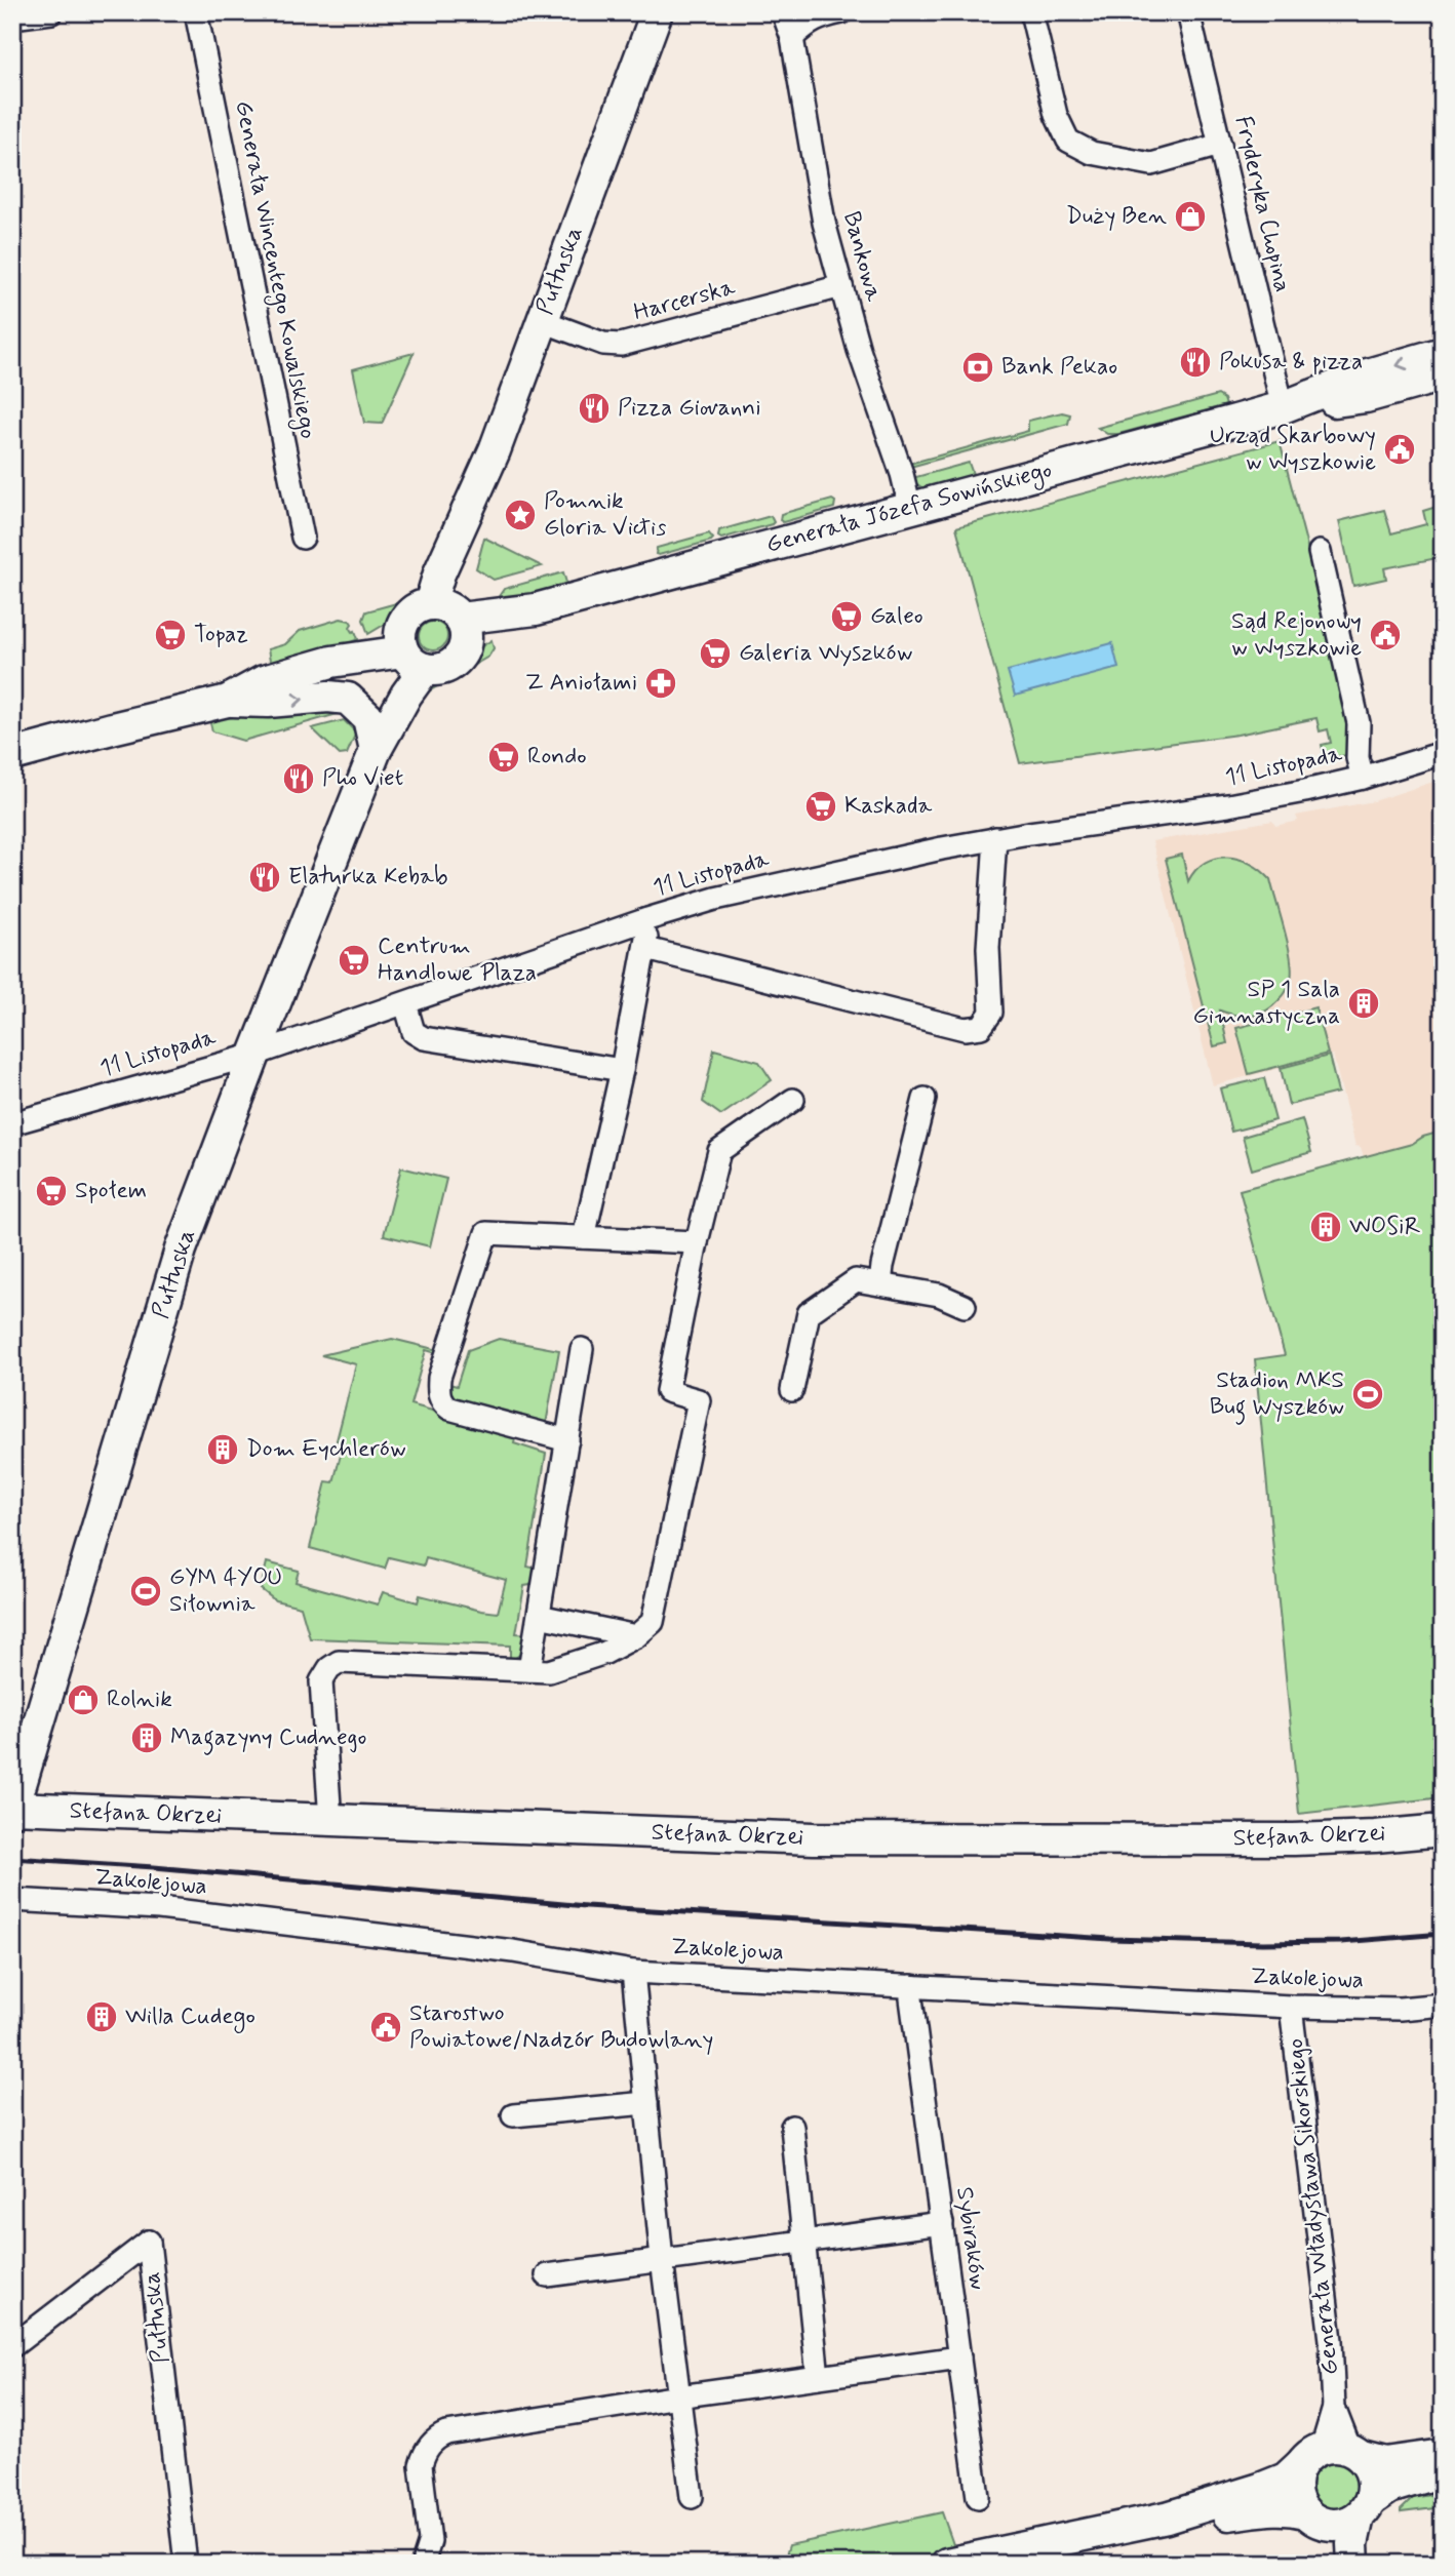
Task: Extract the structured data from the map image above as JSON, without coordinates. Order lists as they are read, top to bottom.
{
  "streets": {
    "street": [
      "Fryderyka Chopina",
      "Bankowa",
      "Generała Wincentego Kowalskiego",
      "Pułtuska",
      "Harcerska",
      "Generała Józefa Sowińskiego",
      "11 Listopada",
      "Stefana Okrzei",
      "Zakolejowa",
      "Generała Władysława Sikorskiego",
      "Sybiraków"
    ]
  },
  "crossings": [
    ["Fryderyka Chopina", "Generała Józefa Sowińskiego"],
    ["Bankowa", "Harcerska"],
    ["Bankowa", "Generała Józefa Sowińskiego"],
    ["Pułtuska", "Harcerska"],
    ["Pułtuska", "Generała Józefa Sowińskiego"],
    ["Pułtuska", "11 Listopada"],
    ["Pułtuska", "Stefana Okrzei"],
    ["Zakolejowa", "Generała Władysława Sikorskiego"],
    ["Zakolejowa", "Sybiraków"]
  ],
  "places": {
    "shop": ["Duży Ben", "Rolnik"],
    "restaurant": [
      "Pokusa & pizza",
      "Pizza Giovanni",
      "Pho Viet",
      "Elaturka Kebab"
    ],
    "bank": ["Bank Pekao"],
    "public building": ["Urząd Skarbowy w Wyszkowie", "Sąd Rejonowy w Wyszkowie", "Starostwo Powiatowe/Nadzór Budowlany"],
    "place": ["Pomnik Gloria Victis"],
    "supermarket": [
      "Galeo",
      "Topaz",
      "Galeria Wyszków",
      "Rondo",
      "Kaskada",
      "Centrum Handlowe Plaza",
      "Społem"
    ],
    "pharmacy": ["Z Aniołami"],
    "building": [
      "SP 1 Sala Gimnastyczna",
      "WOSiR",
      "Dom Eychlerów",
      "Magazyny Cudnego",
      "Willa Cudego"
    ],
    "sports": ["Stadion MKS Bug Wyszków", "GYM 4YOU Siłownia"]
  }
}
